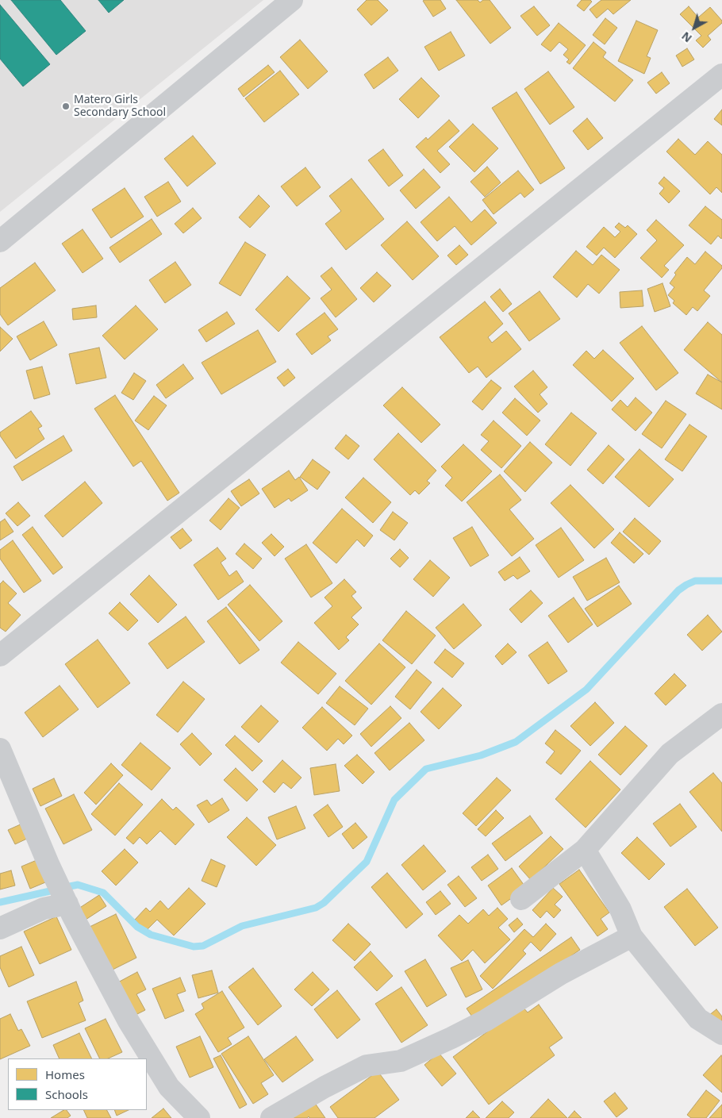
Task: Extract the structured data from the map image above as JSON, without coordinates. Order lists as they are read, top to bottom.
{
  "places": ["Matero Girls Secondary School"],
  "legend": ["Homes", "Schools"],
  "north": "bottom left"
}
